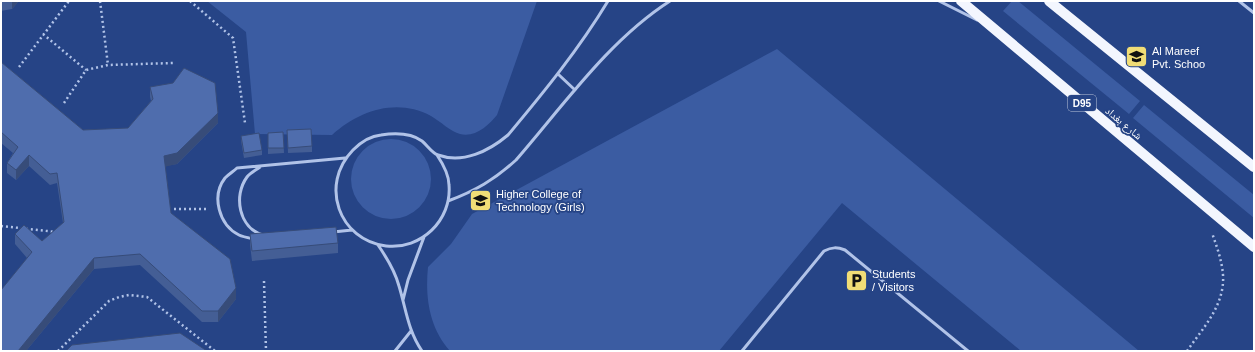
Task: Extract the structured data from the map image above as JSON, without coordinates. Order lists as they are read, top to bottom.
{
  "streets": {
    "main road": ["D95", "شارع بغداد"]
  },
  "places": {
    "school or university": ["Al Mareef Pvt. Schoo", "Higher College of Technology (Girls)"],
    "parking": ["Students / Visitors"]
  }
}
